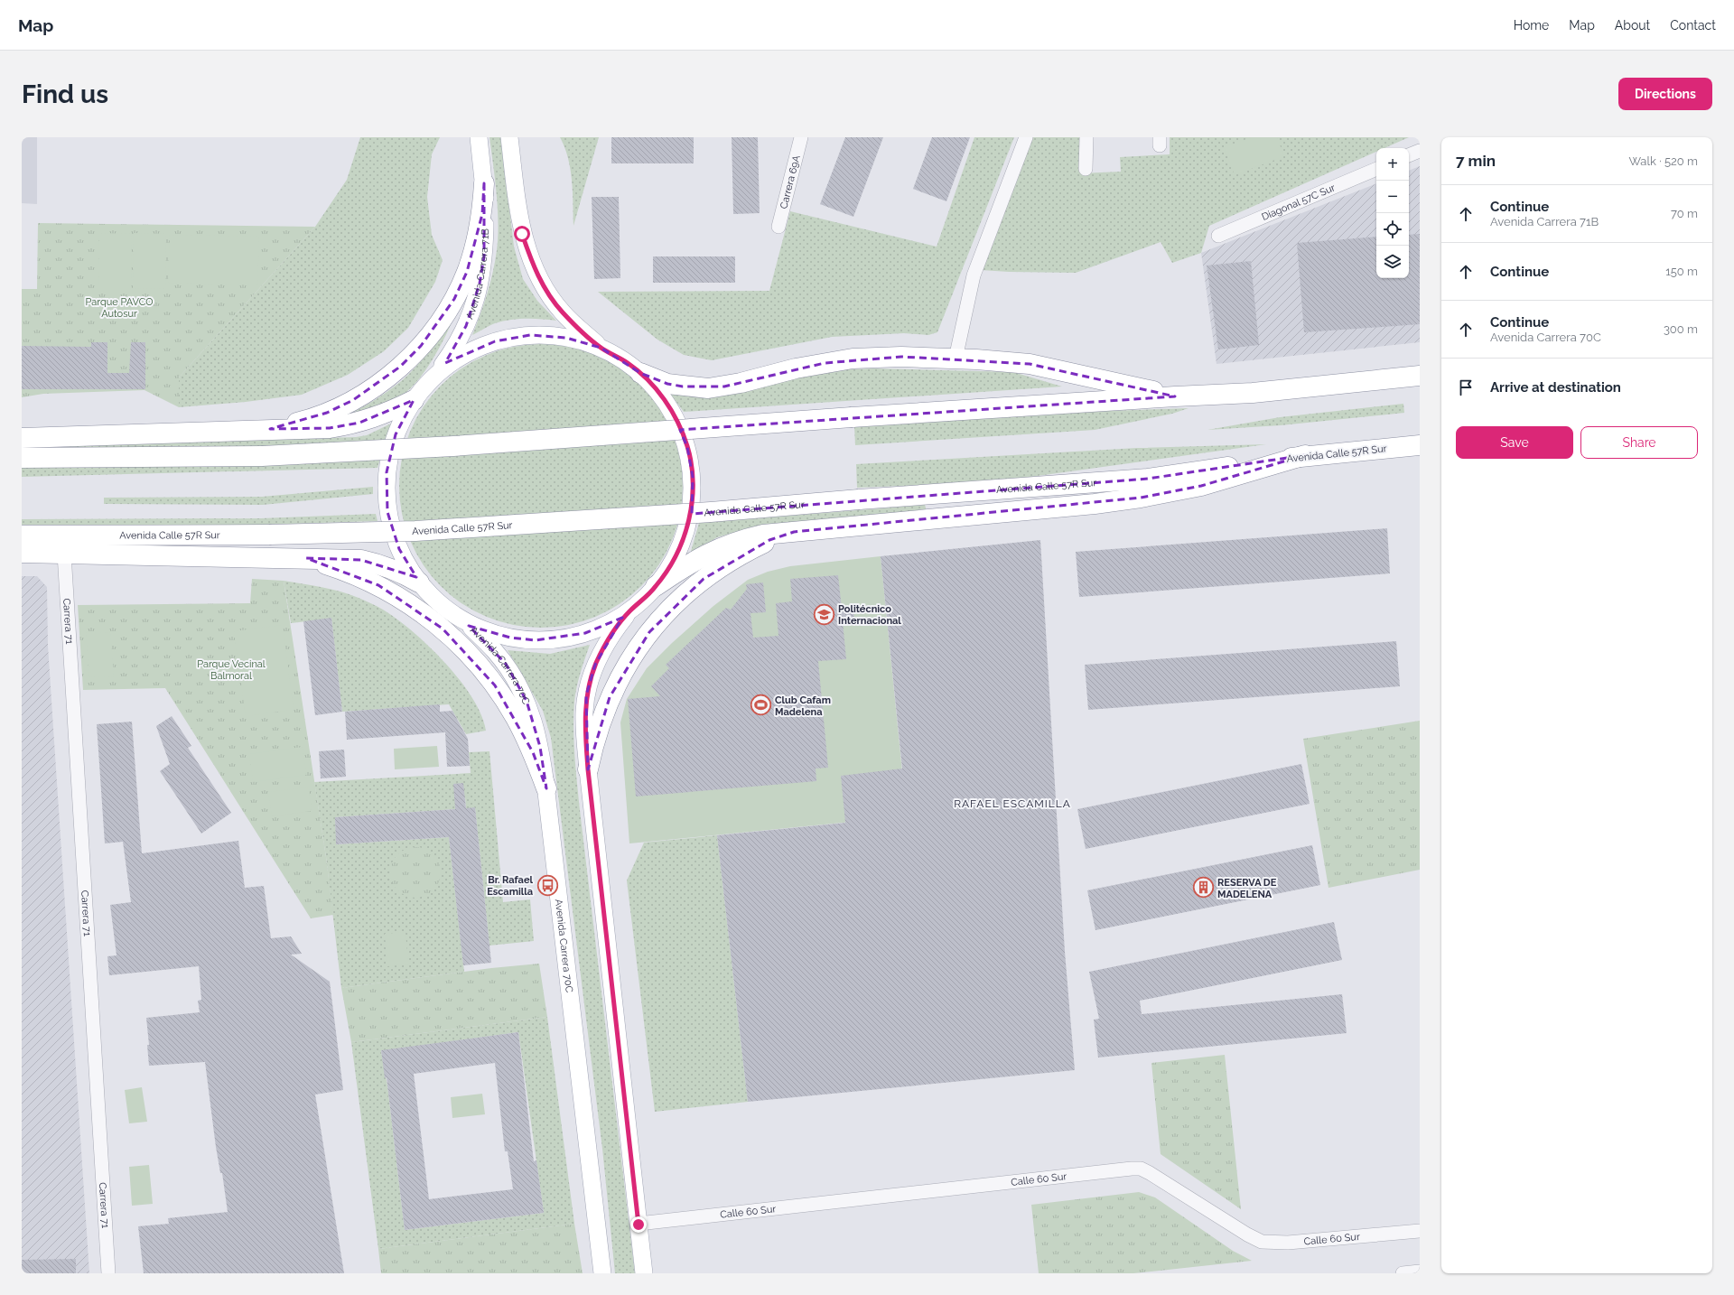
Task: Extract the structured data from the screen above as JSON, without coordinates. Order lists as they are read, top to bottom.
{
  "streets": {
    "highway": ["Avenida Calle 57R Sur"],
    "main road": ["Avenida Carrera 71B", "Avenida Carrera 70C"],
    "street": [
      "Carrera 69A",
      "Diagonal 57C Sur",
      "Carrera 71",
      "Calle 60 Sur"
    ]
  },
  "districts": ["RAFAEL ESCAMILLA"],
  "parks": ["Parque PAVCO Autosur", "Parque Vecinal Balmoral"],
  "places": {
    "school or university": ["Politécnico Internacional"],
    "sports": ["Club Cafam Madelena"],
    "bus stop": ["Br. Rafael Escamilla"],
    "building": ["RESERVA DE MADELENA"]
  },
  "page": {
    "header": "Map",
    "nav": [
      "Home",
      "Map",
      "About",
      "Contact"
    ],
    "buttons": [
      "Directions",
      ["Save", "Share"]
    ],
    "title": "Find us",
    "heading": ["7 min", "Walk · 520 m"],
    "map_buttons": ["+", "−"],
    "list": [
      ["Continue", "Avenida Carrera 71B", "70 m"],
      ["Continue", "150 m"],
      ["Continue", "Avenida Carrera 70C", "300 m"],
      "Arrive at destination"
    ]
  }
}
